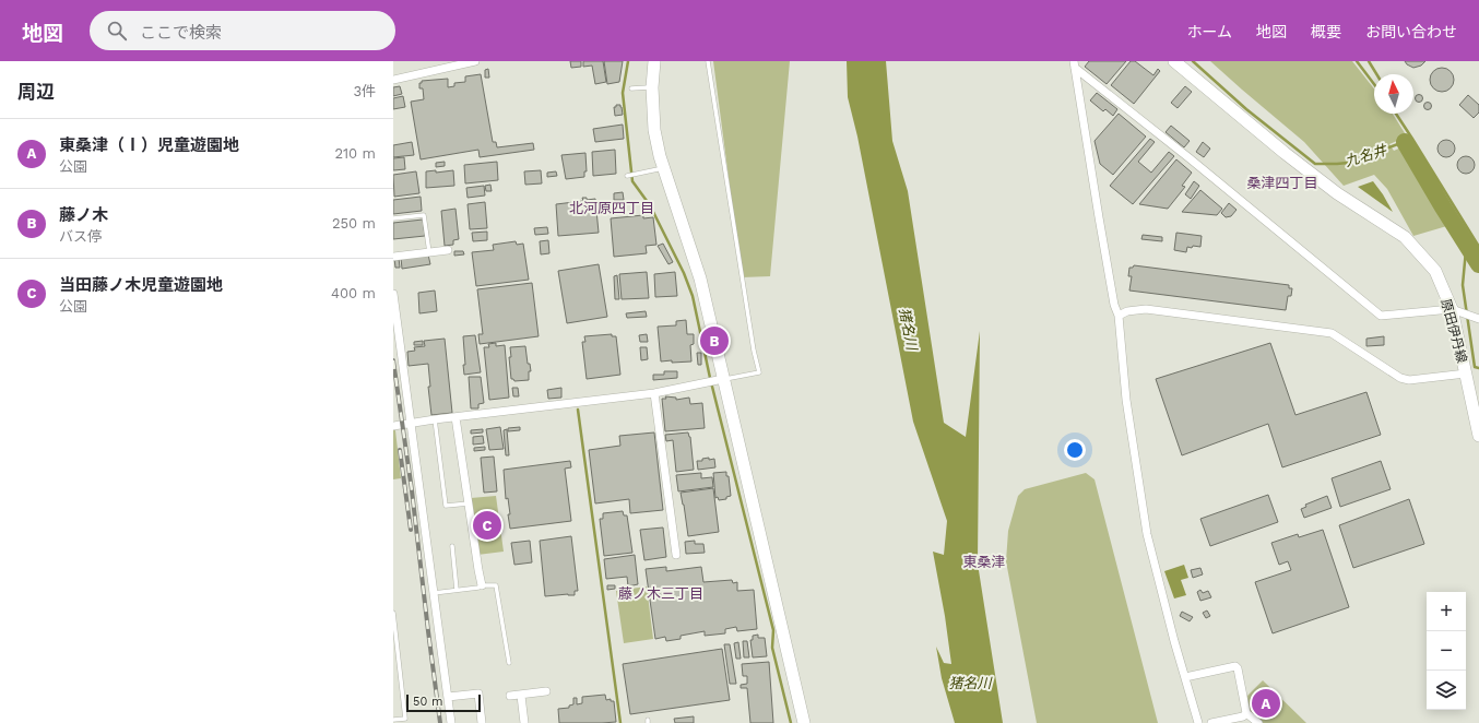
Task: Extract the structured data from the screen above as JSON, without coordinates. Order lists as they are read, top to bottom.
{
  "streets": {
    "street": ["原田伊丹線"]
  },
  "districts": [
    "桑津四丁目",
    "北河原四丁目",
    "東桑津",
    "藤ノ木三丁目"
  ],
  "water": ["九名井", "猪名川"],
  "scale_bar": "50 m",
  "north": "top",
  "page": {
    "header": "地図",
    "search": "ここで検索",
    "nav": [
      "ホーム",
      "地図",
      "概要",
      "お問い合わせ"
    ],
    "heading": ["周辺", "3件"],
    "list": [
      {
        "mark": "A",
        "name": "東桑津（Ⅰ）児童遊園地",
        "note": "公園",
        "value": "210 m"
      },
      {
        "mark": "B",
        "name": "藤ノ木",
        "note": "バス停",
        "value": "250 m"
      },
      {
        "mark": "C",
        "name": "当田藤ノ木児童遊園地",
        "note": "公園",
        "value": "400 m"
      }
    ],
    "pins": ["B", "C", "A"],
    "map_buttons": ["+", "−"],
    "scale": "50 m"
  }
}
